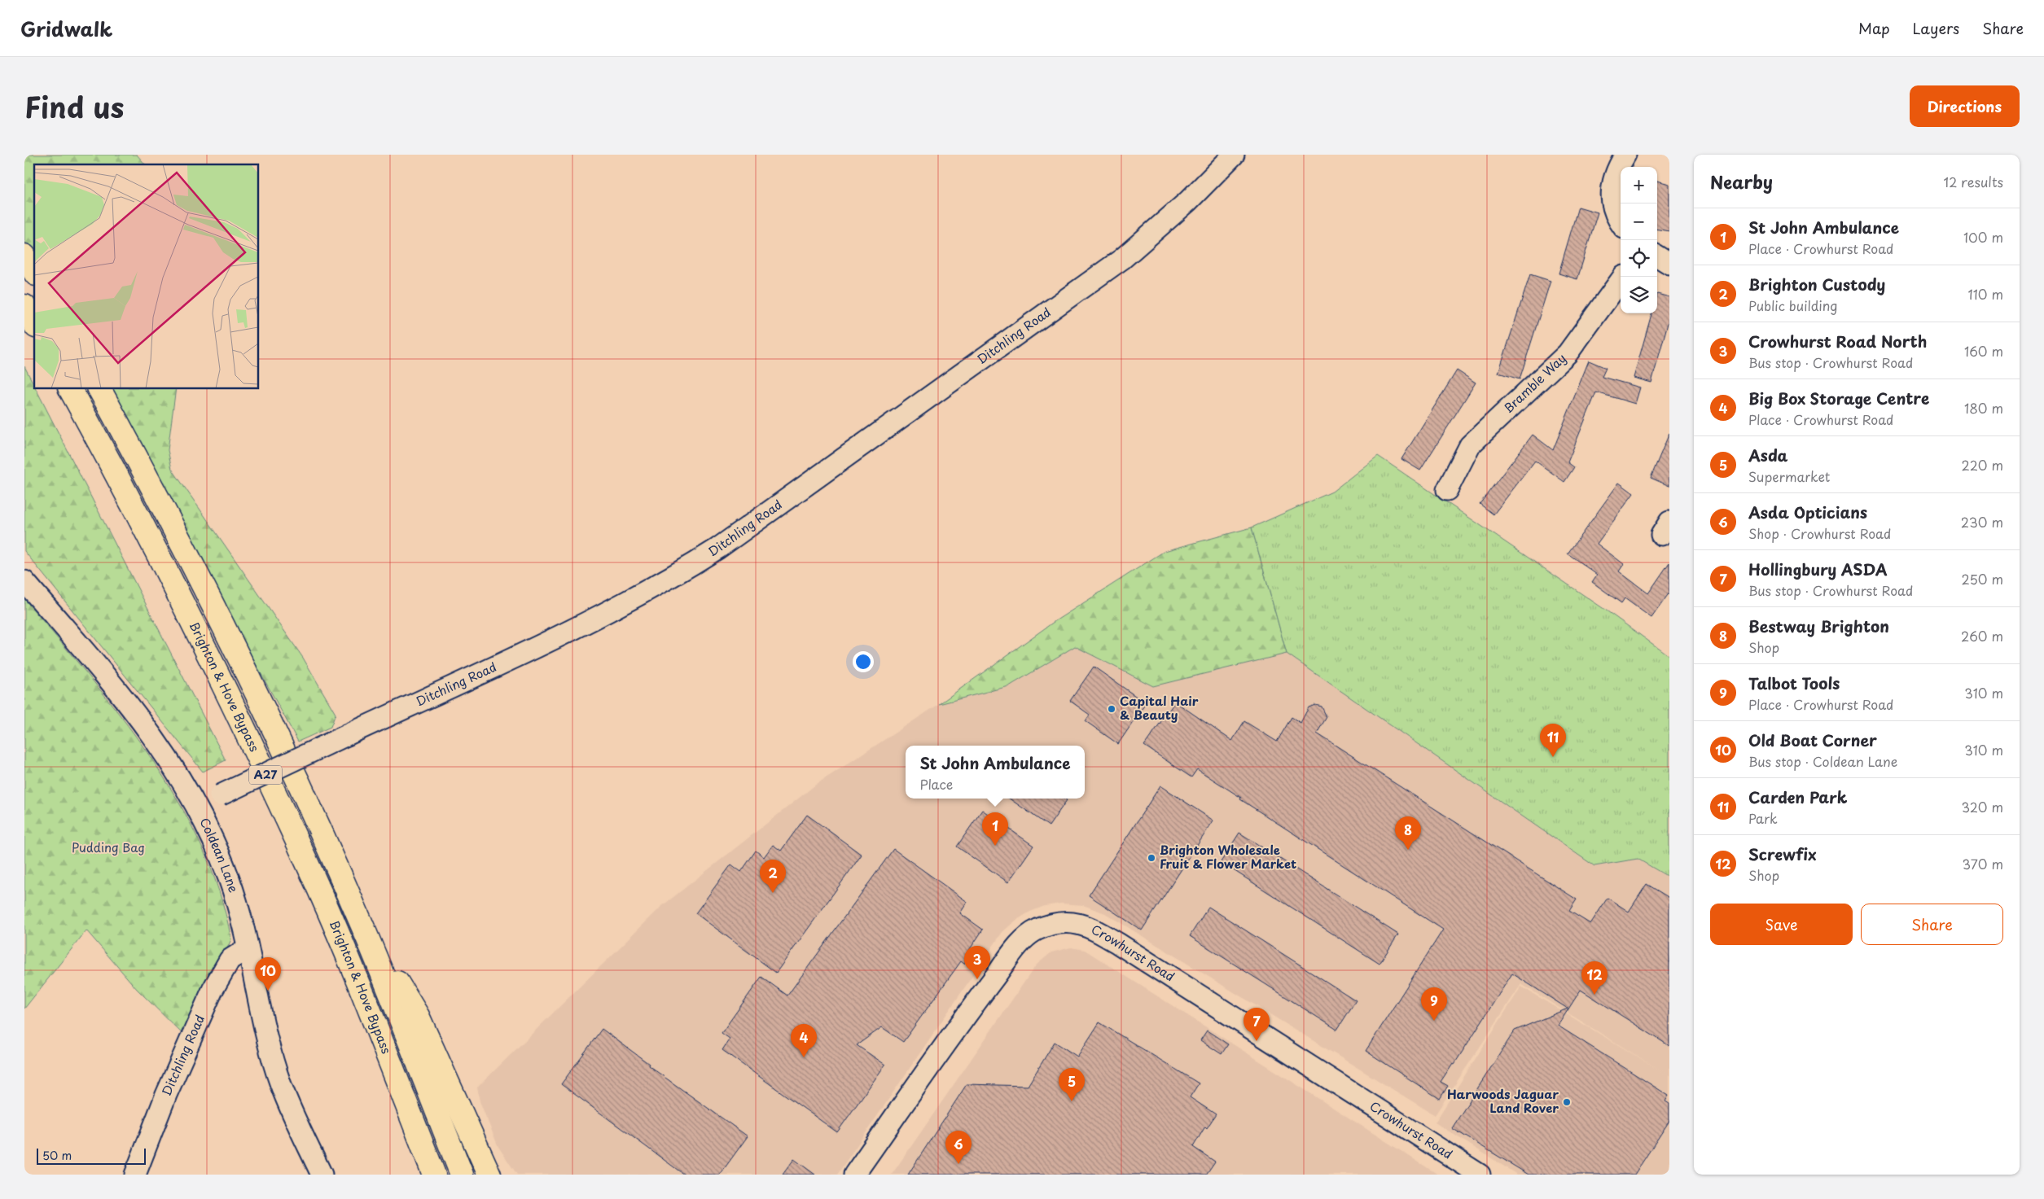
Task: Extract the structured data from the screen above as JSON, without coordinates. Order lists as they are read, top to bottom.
{
  "streets": {
    "highway": ["Brighton & Hove Bypass", "A27"],
    "street": [
      "Ditchling Road",
      "Bramble Way",
      "Coldean Lane",
      "Crowhurst Road"
    ]
  },
  "crossings": [
    ["Ditchling Road", "Coldean Lane"]
  ],
  "parks": ["Pudding Bag"],
  "places": ["Capital Hair & Beauty", "Brighton Wholesale Fruit & Flower Market", "Harwoods Jaguar Land Rover"],
  "scale_bar": "50 m",
  "page": {
    "header": "Gridwalk",
    "nav": ["Map", "Layers", "Share"],
    "title": "Find us",
    "buttons": [
      "Directions",
      ["Save", "Share"]
    ],
    "heading": ["Nearby", "12 results"],
    "map_buttons": ["+", "−"],
    "list": [
      {
        "mark": "1",
        "name": "St John Ambulance",
        "note": "Place · Crowhurst Road",
        "value": "100 m"
      },
      {
        "mark": "2",
        "name": "Brighton Custody",
        "note": "Public building",
        "value": "110 m"
      },
      {
        "mark": "3",
        "name": "Crowhurst Road North",
        "note": "Bus stop · Crowhurst Road",
        "value": "160 m"
      },
      {
        "mark": "4",
        "name": "Big Box Storage Centre",
        "note": "Place · Crowhurst Road",
        "value": "180 m"
      },
      {
        "mark": "5",
        "name": "Asda",
        "note": "Supermarket",
        "value": "220 m"
      },
      {
        "mark": "6",
        "name": "Asda Opticians",
        "note": "Shop · Crowhurst Road",
        "value": "230 m"
      },
      {
        "mark": "7",
        "name": "Hollingbury ASDA",
        "note": "Bus stop · Crowhurst Road",
        "value": "250 m"
      },
      {
        "mark": "8",
        "name": "Bestway Brighton",
        "note": "Shop",
        "value": "260 m"
      },
      {
        "mark": "9",
        "name": "Talbot Tools",
        "note": "Place · Crowhurst Road",
        "value": "310 m"
      },
      {
        "mark": "10",
        "name": "Old Boat Corner",
        "note": "Bus stop · Coldean Lane",
        "value": "310 m"
      },
      {
        "mark": "11",
        "name": "Carden Park",
        "note": "Park",
        "value": "320 m"
      },
      {
        "mark": "12",
        "name": "Screwfix",
        "note": "Shop",
        "value": "370 m"
      }
    ],
    "pins": [
      "11",
      "1",
      "8",
      "2",
      "3",
      "10",
      "12",
      "9",
      "7",
      "4",
      "5",
      "6"
    ],
    "popup": ["St John Ambulance", "Place"],
    "scale": "50 m"
  }
}
